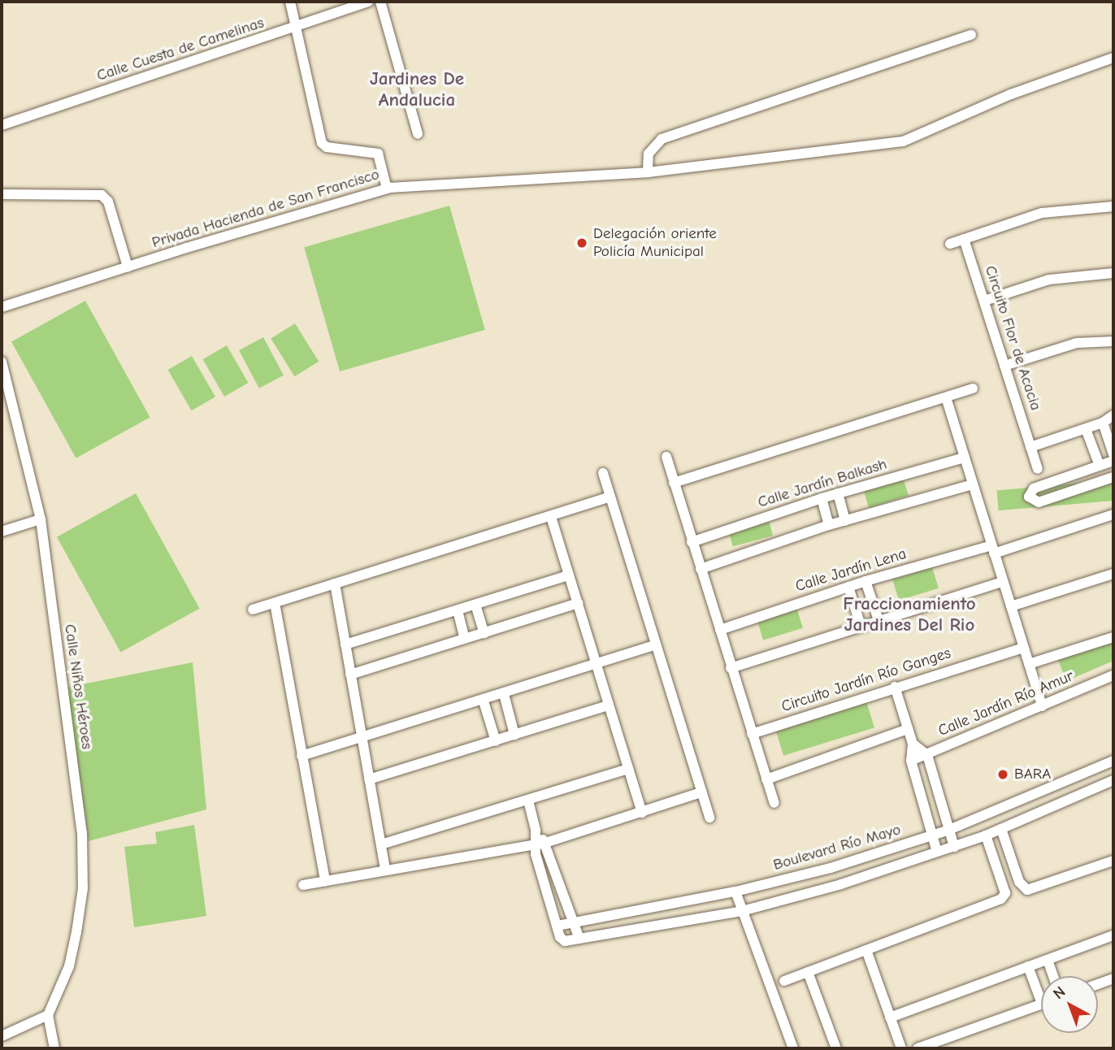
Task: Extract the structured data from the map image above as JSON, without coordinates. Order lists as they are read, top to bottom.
{
  "streets": {
    "street": [
      "Calle Cuesta de Camelinas",
      "Privada Hacienda de San Francisco",
      "Circuito Flor de Acacia",
      "Calle Jardín Balkash",
      "Calle Jardín Lena",
      "Circuito Jardín Río Ganges",
      "Calle Niños Héroes",
      "Calle Jardín Río Amur",
      "Boulevard Río Mayo"
    ]
  },
  "districts": ["Jardines De Andalucia", "Fraccionamiento Jardines Del Rio"],
  "places": ["Delegación oriente Policía Municipal", "BARA"],
  "north": "top left"
}
